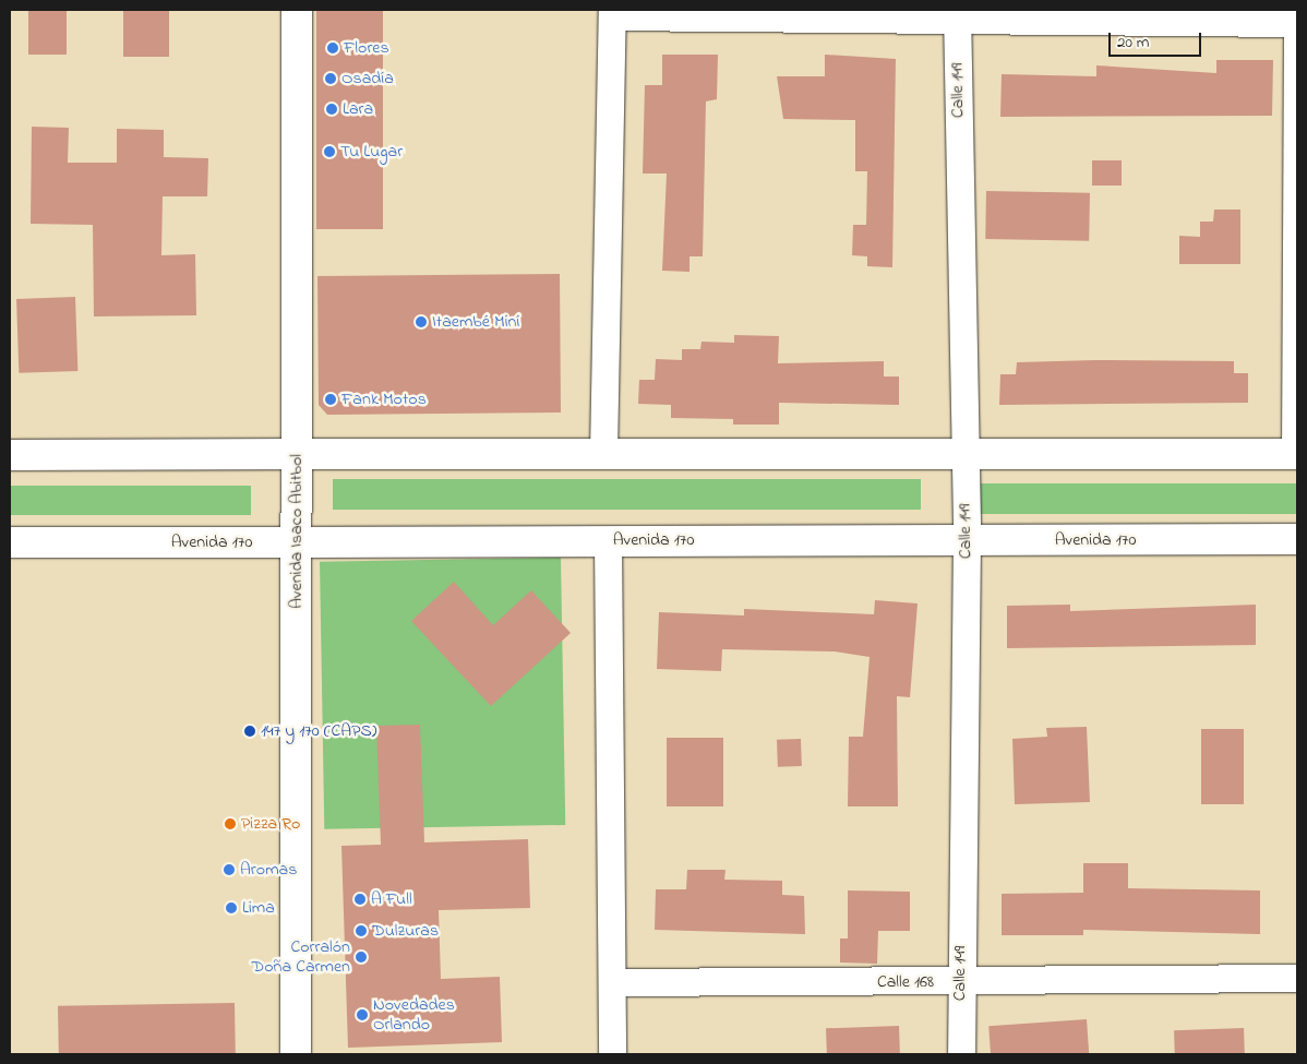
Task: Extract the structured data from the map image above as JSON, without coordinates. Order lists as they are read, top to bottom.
{
  "streets": {
    "street": [
      "Calle 149",
      "Avenida Isaco Abitbol",
      "Avenida 170",
      "Calle 168"
    ]
  },
  "crossings": [
    ["Calle 149", "Avenida 170"],
    ["Calle 149", "Calle 168"],
    ["Avenida Isaco Abitbol", "Avenida 170"]
  ],
  "places": [
    "Flores",
    "Osadía",
    "Lara",
    "Tu Lugar",
    "Itaembé Miní",
    "Fank Motos",
    "147 y 170 (CAPS)",
    "Pizza Ro",
    "Aromas",
    "A Full",
    "Lima",
    "Dulzuras",
    "Corralón Doña Carmen",
    "Novedades Orlando"
  ],
  "scale_bar": "20 m"
}
